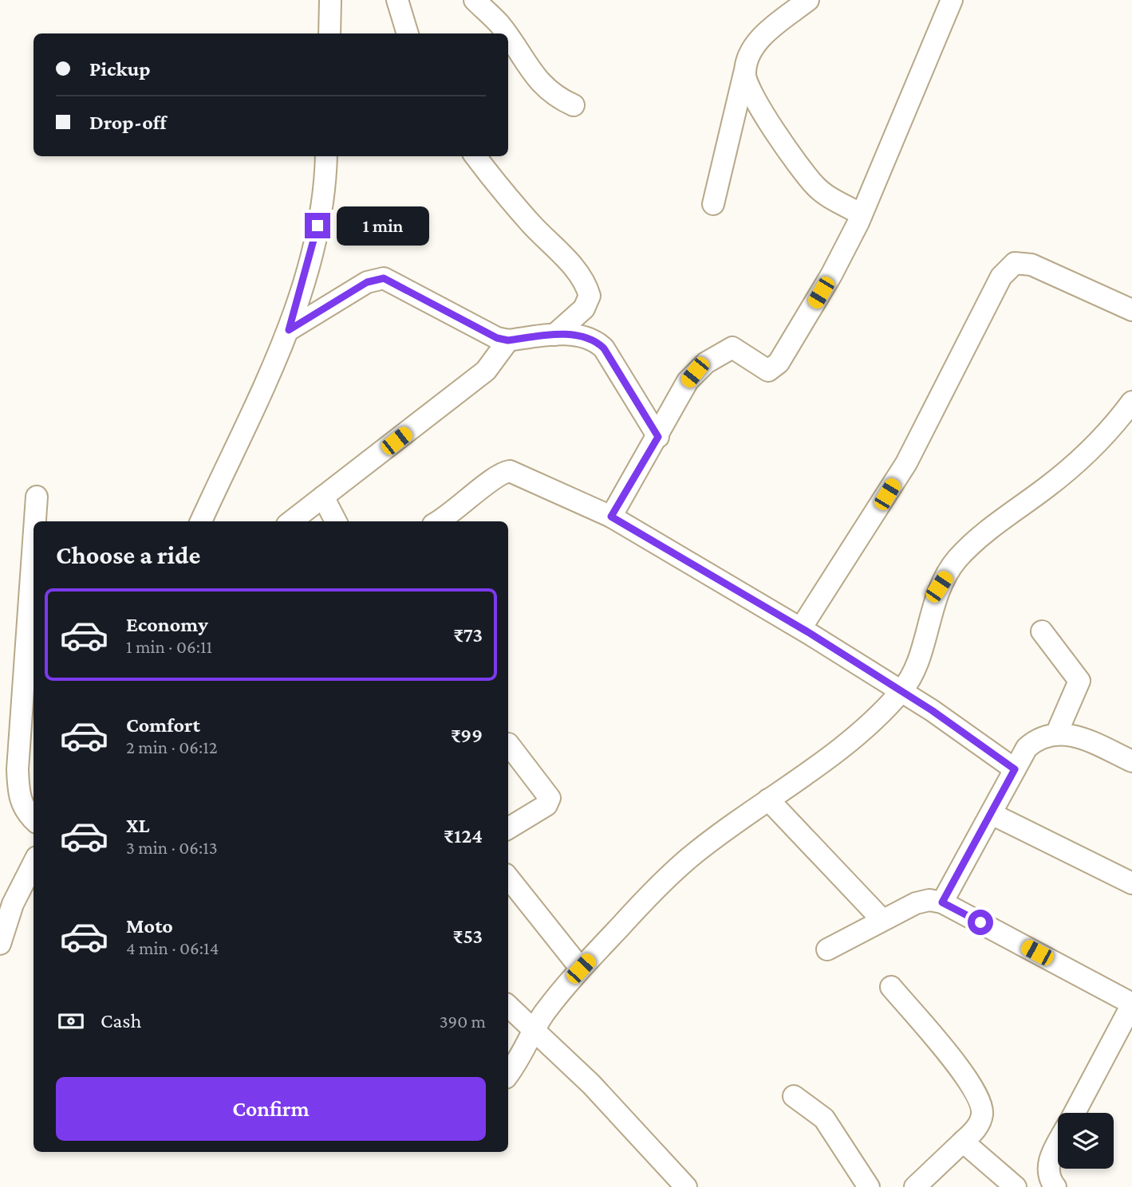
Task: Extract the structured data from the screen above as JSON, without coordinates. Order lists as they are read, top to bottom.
{
  "page": {
    "banner": ["Pickup", "Drop-off"],
    "bubble": "1 min",
    "heading": "Choose a ride",
    "list": [
      {
        "name": "Economy",
        "note": "1 min · 06:11",
        "value": "₹73"
      },
      {
        "name": "Comfort",
        "note": "2 min · 06:12",
        "value": "₹99"
      },
      {
        "name": "XL",
        "note": "3 min · 06:13",
        "value": "₹124"
      },
      {
        "name": "Moto",
        "note": "4 min · 06:14",
        "value": "₹53"
      }
    ],
    "pay": ["Cash", "390 m"],
    "buttons": "Confirm"
  }
}
